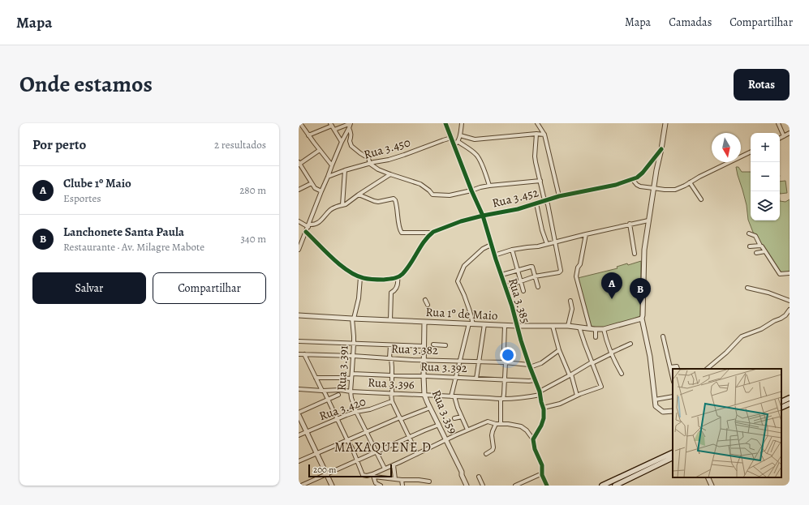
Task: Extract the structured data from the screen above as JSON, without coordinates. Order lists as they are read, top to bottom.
{
  "streets": {
    "street": [
      "Rua 3.450",
      "Rua 3.452",
      "Rua 3.385",
      "Rua 1º de Maio",
      "Rua 3.382",
      "Rua 3.392",
      "Rua 3.391",
      "Rua 3.396",
      "Rua 3.420",
      "Rua 3.359"
    ]
  },
  "crossings": [
    ["Rua 3.450", "Rua 3.385"],
    ["Rua 3.452", "Rua 3.385"],
    ["Rua 3.385", "Rua 1º de Maio"],
    ["Rua 3.385", "Rua 3.382"],
    ["Rua 3.385", "Rua 3.392"],
    ["Rua 3.385", "Rua 3.396"],
    ["Rua 1º de Maio", "Rua 3.391"],
    ["Rua 1º de Maio", "Rua 3.359"],
    ["Rua 3.382", "Rua 3.391"],
    ["Rua 3.382", "Rua 3.359"],
    ["Rua 3.392", "Rua 3.391"],
    ["Rua 3.392", "Rua 3.359"],
    ["Rua 3.391", "Rua 3.396"],
    ["Rua 3.391", "Rua 3.420"],
    ["Rua 3.396", "Rua 3.359"]
  ],
  "districts": ["MAXAQUENE D"],
  "scale_bar": "200 m",
  "north": "bottom",
  "page": {
    "header": "Mapa",
    "nav": ["Mapa", "Camadas", "Compartilhar"],
    "title": "Onde estamos",
    "buttons": [
      "Rotas",
      ["Salvar", "Compartilhar"]
    ],
    "heading": ["Por perto", "2 resultados"],
    "map_buttons": ["+", "−"],
    "list": [
      {
        "mark": "A",
        "name": "Clube 1º Maio",
        "note": "Esportes",
        "value": "280 m"
      },
      {
        "mark": "B",
        "name": "Lanchonete Santa Paula",
        "note": "Restaurante · Av. Milagre Mabote",
        "value": "340 m"
      }
    ],
    "pins": ["A", "B"],
    "scale": "200 m"
  }
}
